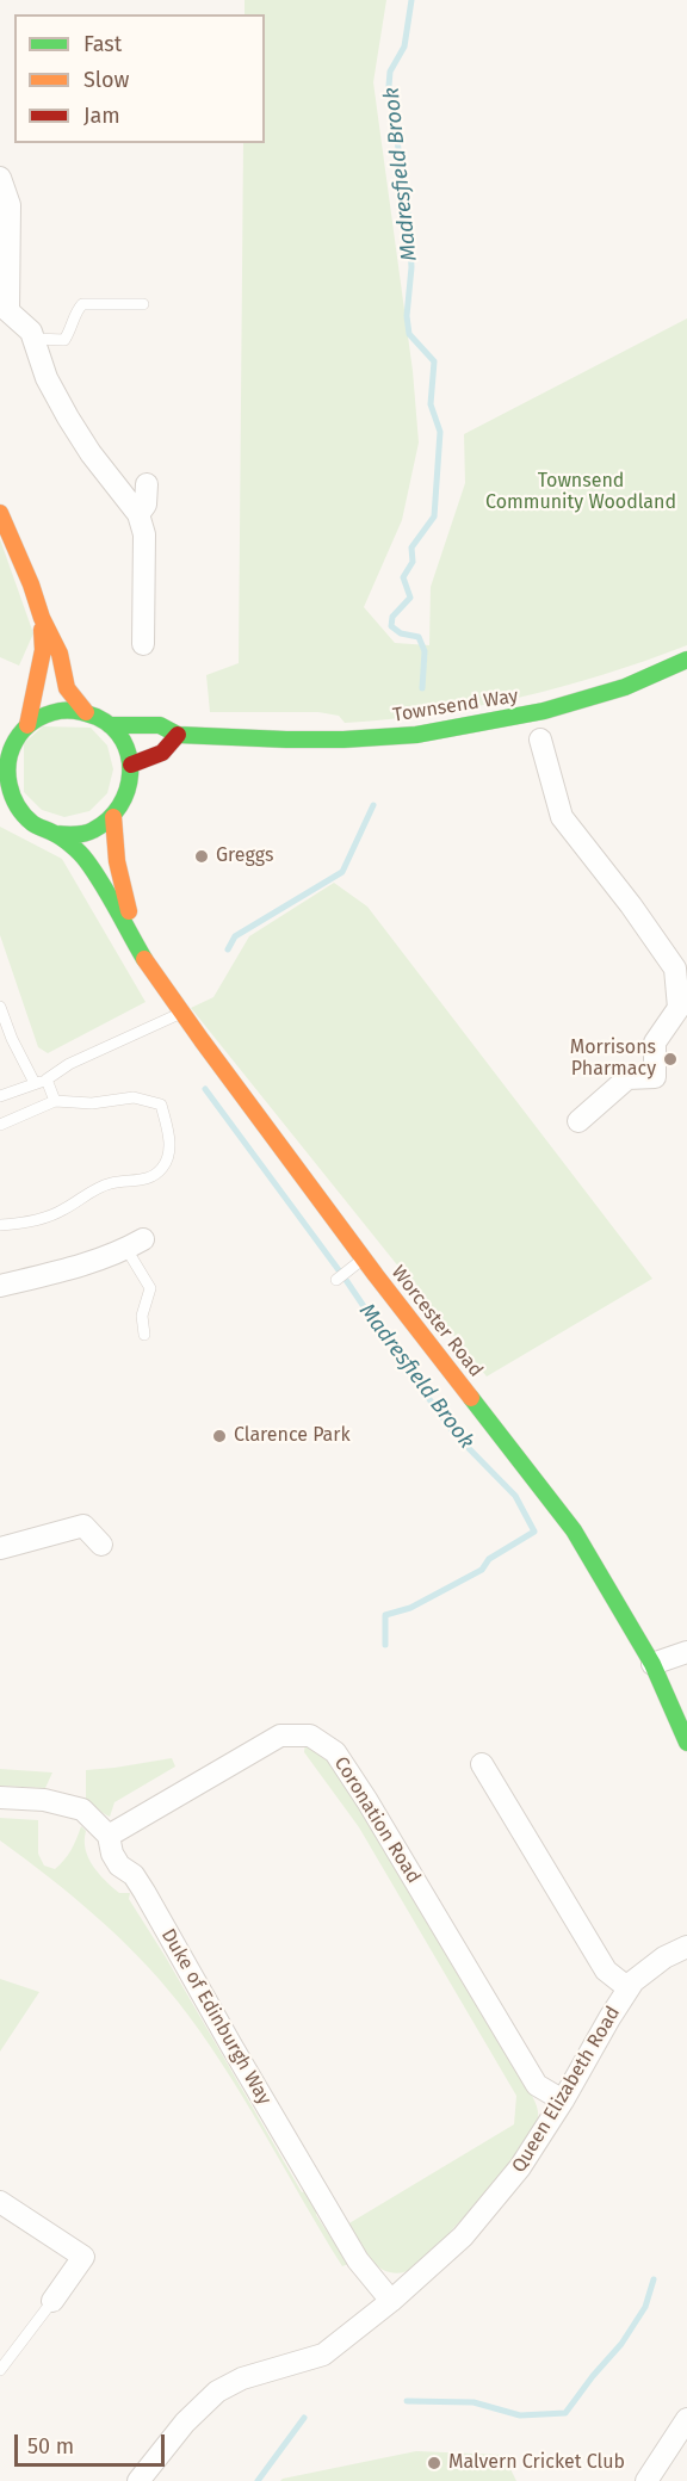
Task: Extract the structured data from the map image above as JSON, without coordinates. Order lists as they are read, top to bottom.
{
  "streets": {
    "main road": ["Townsend Way", "Worcester Road"],
    "street": ["Coronation Road", "Duke of Edinburgh Way", "Queen Elizabeth Road"]
  },
  "crossings": [
    ["Townsend Way", "Worcester Road"],
    ["Coronation Road", "Duke of Edinburgh Way"],
    ["Coronation Road", "Queen Elizabeth Road"],
    ["Duke of Edinburgh Way", "Queen Elizabeth Road"]
  ],
  "water": ["Madresfield Brook"],
  "parks": ["Townsend Community Woodland"],
  "places": [
    "Greggs",
    "Morrisons Pharmacy",
    "Clarence Park",
    "Malvern Cricket Club"
  ],
  "legend": ["Fast", "Slow", "Jam"],
  "scale_bar": "50 m"
}
